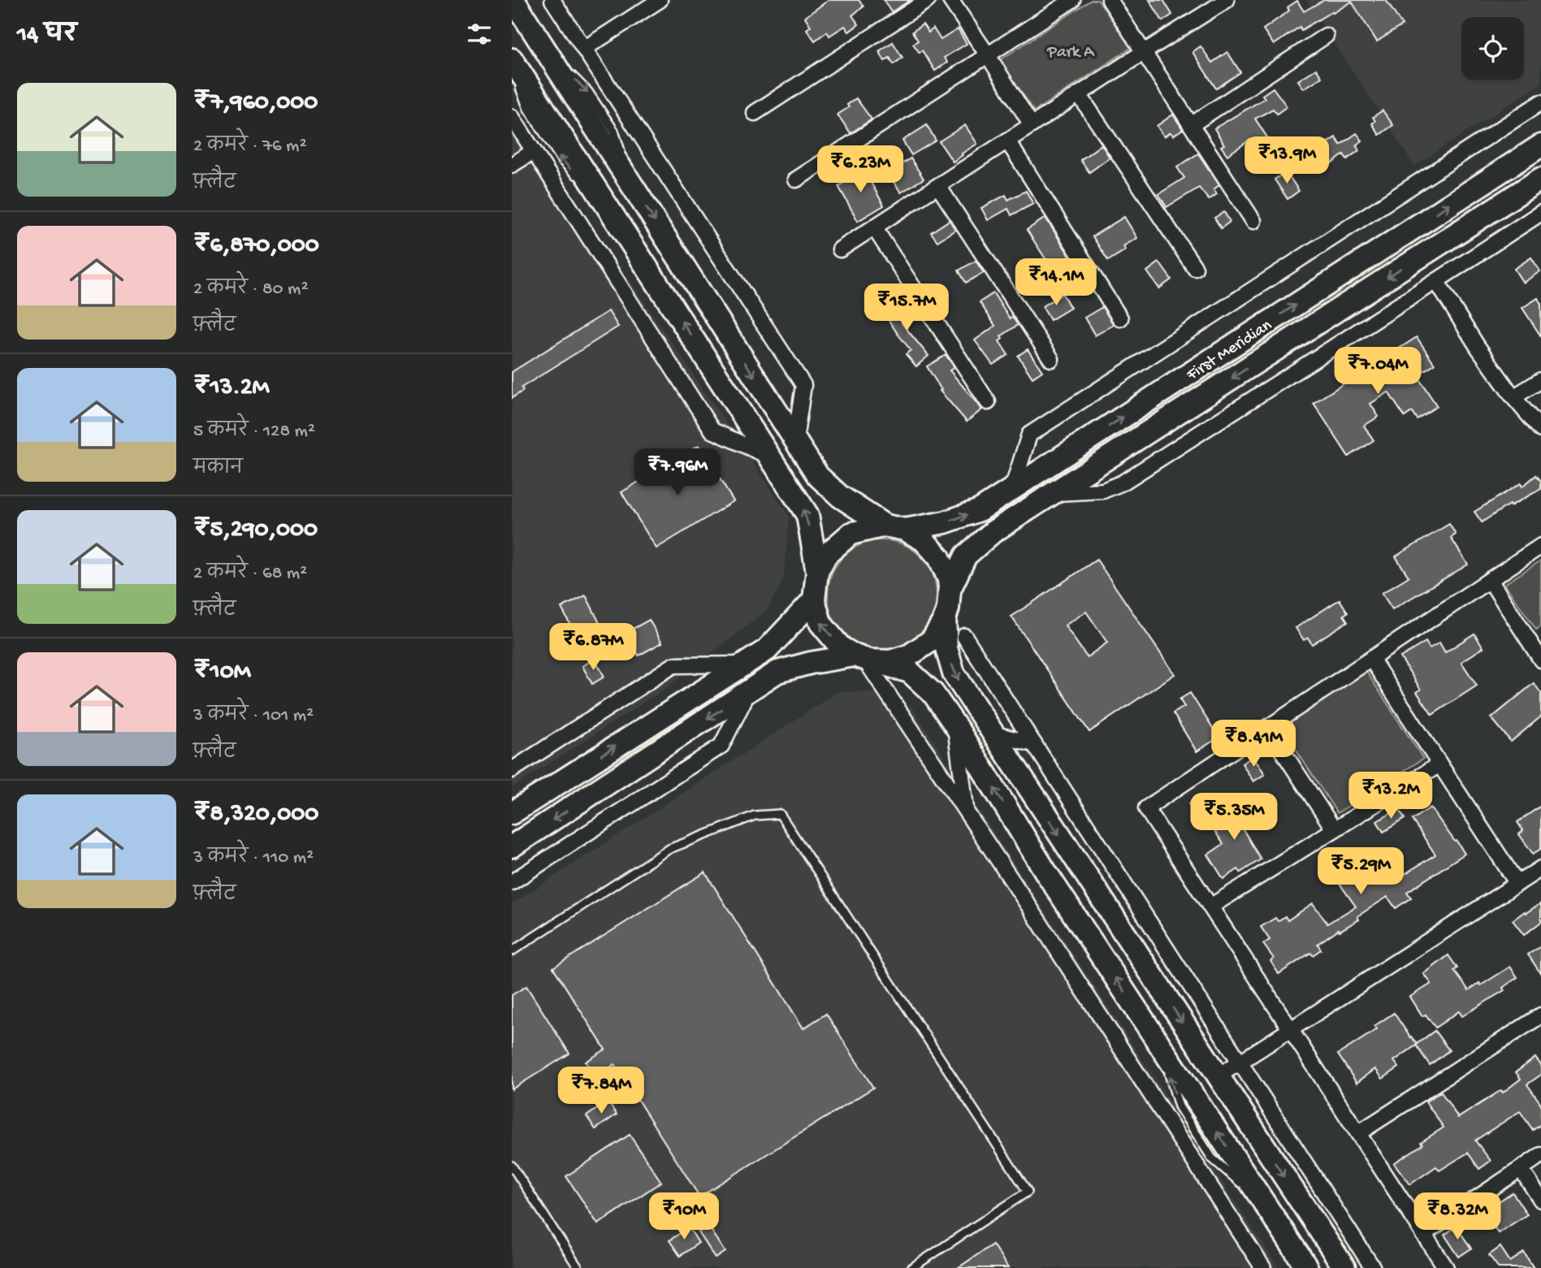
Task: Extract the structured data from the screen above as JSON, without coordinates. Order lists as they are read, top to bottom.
{
  "streets": {
    "street": ["First Meridian"]
  },
  "parks": ["Park A"],
  "page": {
    "heading": "14 घर",
    "list": [
      {
        "name": "₹7,960,000",
        "note": "2 कमरे · 76 m² · फ़्लैट"
      },
      {
        "name": "₹6,870,000",
        "note": "2 कमरे · 80 m² · फ़्लैट"
      },
      {
        "name": "₹13.2M",
        "note": "5 कमरे · 128 m² · मकान"
      },
      {
        "name": "₹5,290,000",
        "note": "2 कमरे · 68 m² · फ़्लैट"
      },
      {
        "name": "₹10M",
        "note": "3 कमरे · 101 m² · फ़्लैट"
      },
      {
        "name": "₹8,320,000",
        "note": "3 कमरे · 110 m² · फ़्लैट"
      }
    ],
    "price": [
      "₹13.9M",
      "₹6.23M",
      "₹14.1M",
      "₹15.7M",
      "₹7.04M",
      "₹7.96M",
      "₹6.87M",
      "₹8.41M",
      "₹13.2M",
      "₹5.35M",
      "₹5.29M",
      "₹7.84M",
      "₹10M",
      "₹8.32M"
    ]
  }
}
